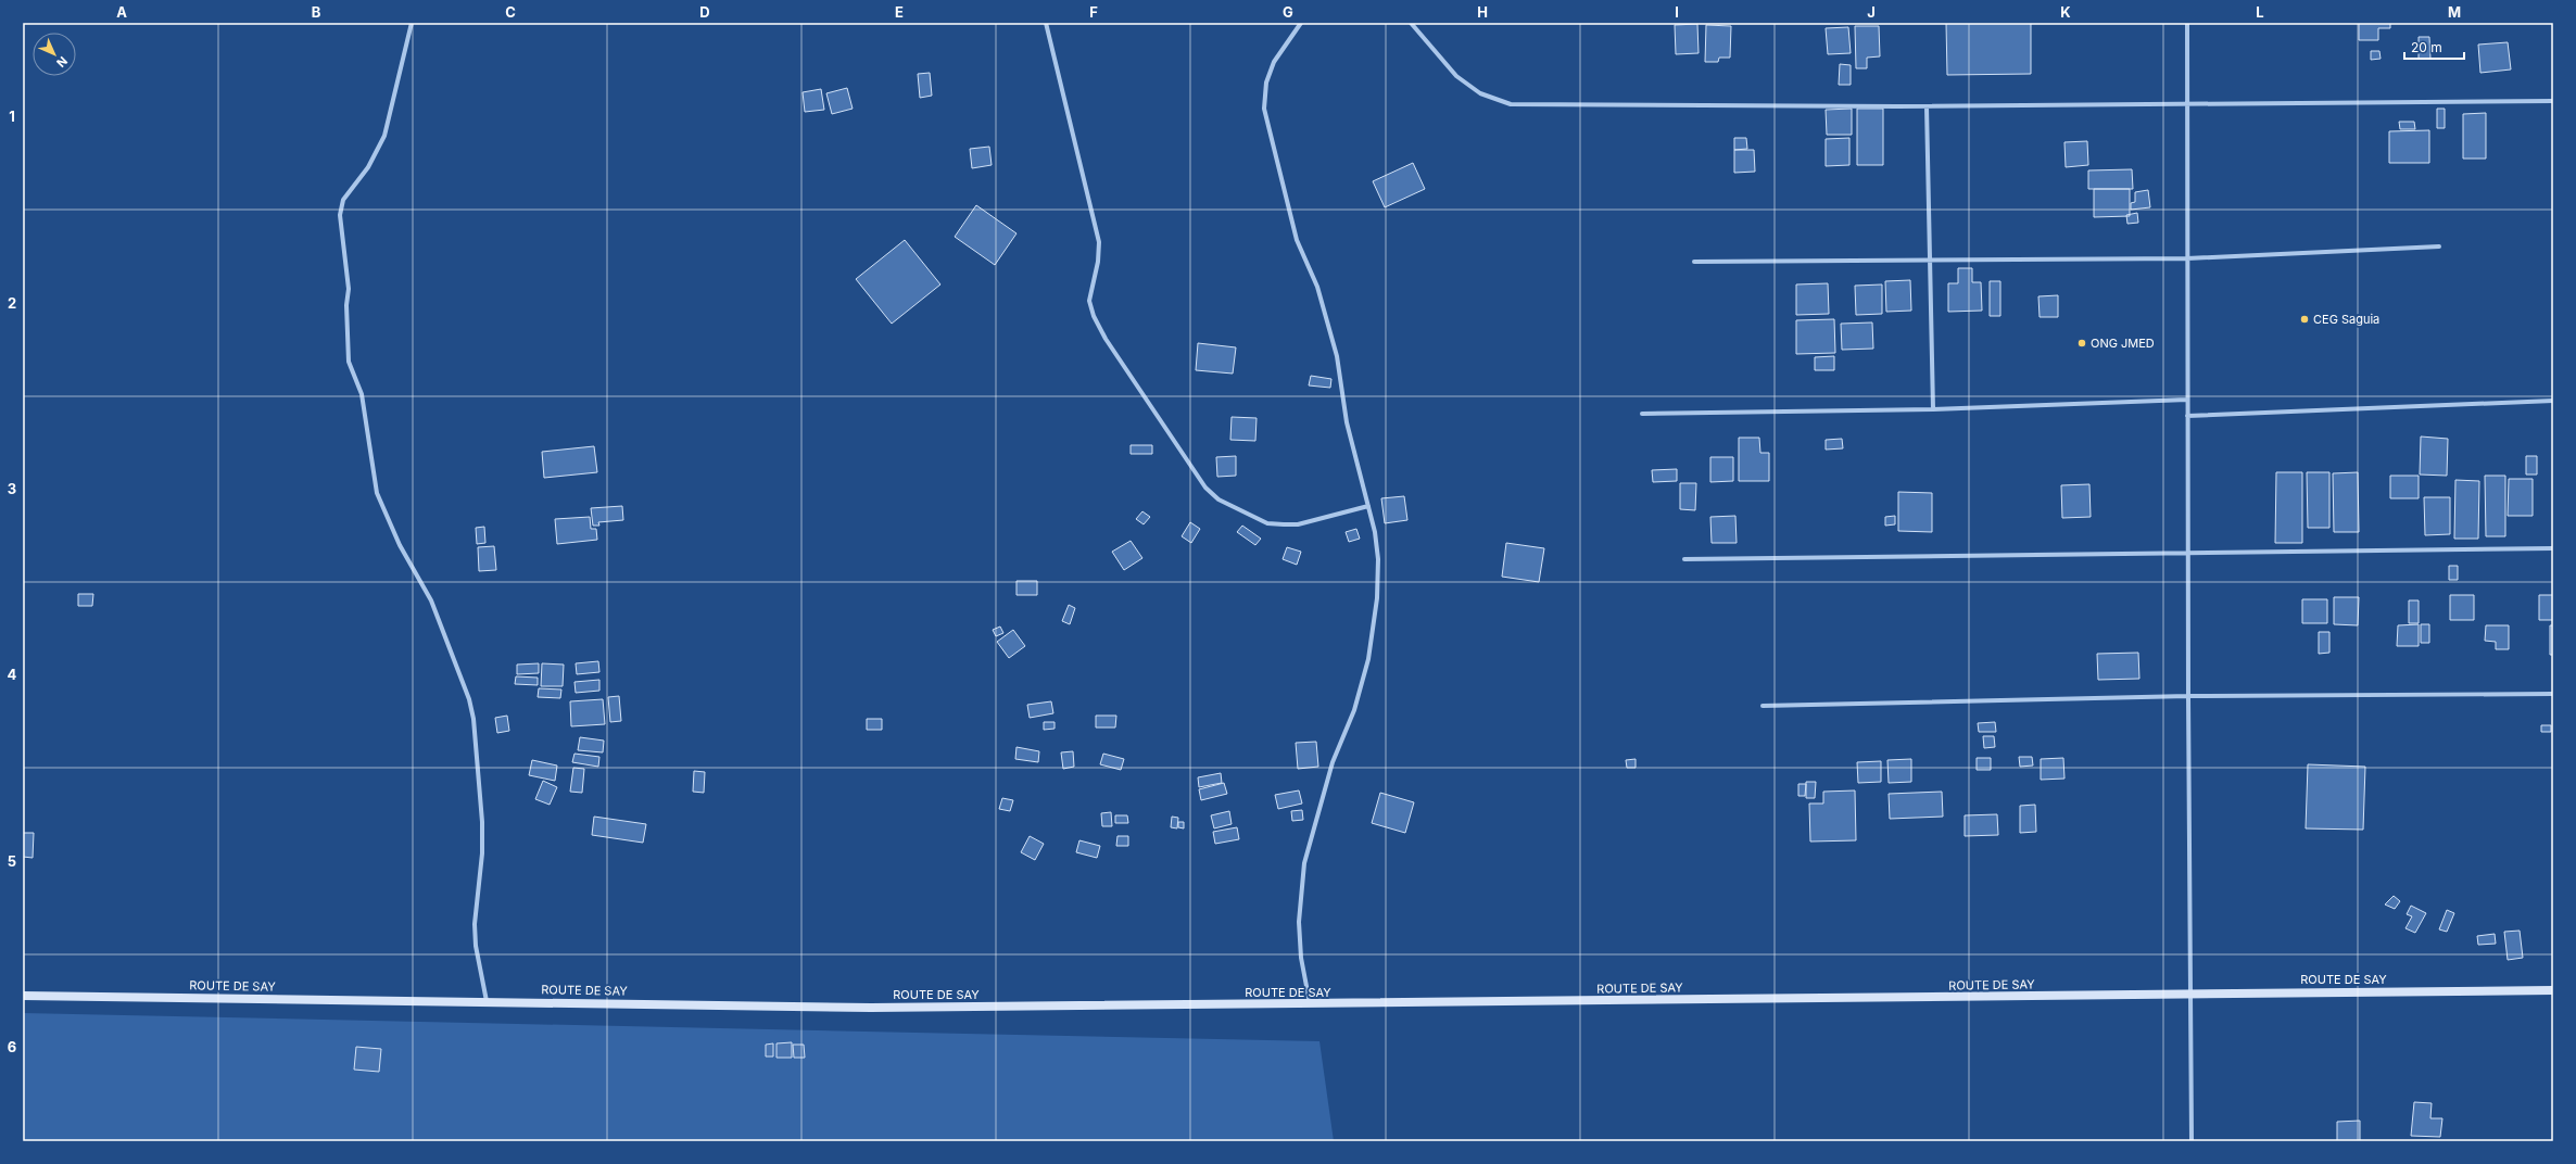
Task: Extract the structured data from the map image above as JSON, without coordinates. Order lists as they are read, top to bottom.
{
  "streets": {
    "main road": ["ROUTE DE SAY"]
  },
  "places": ["CEG Saguia", "ONG JMED"],
  "scale_bar": "20 m",
  "north": "bottom right",
  "grid": {
    "columns": [
      "A",
      "B",
      "C",
      "D",
      "E",
      "F",
      "G",
      "H",
      "I",
      "J",
      "K",
      "L",
      "M"
    ],
    "rows": [
      "1",
      "2",
      "3",
      "4",
      "5",
      "6"
    ]
  }
}
